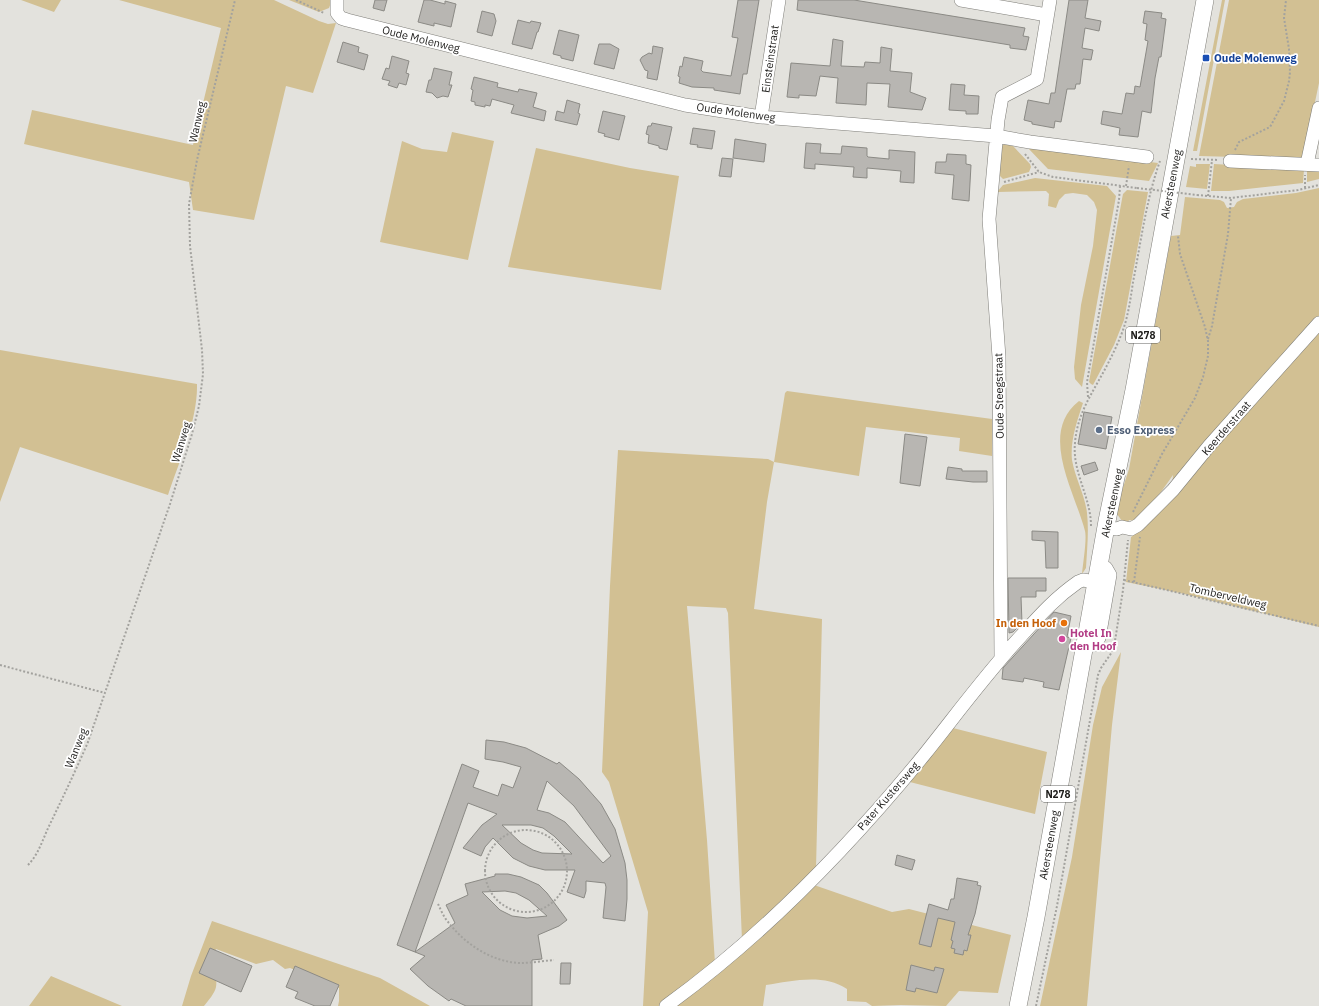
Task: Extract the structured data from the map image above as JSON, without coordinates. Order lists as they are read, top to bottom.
{
  "streets": {
    "main road": ["Akersteenweg", "N278"],
    "street": [
      "Oude Molenweg",
      "Einsteinstraat",
      "Oude Steegstraat",
      "Keerderstraat",
      "Pater Kustersweg"
    ],
    "path": ["Wanweg", "Tomberveldweg"]
  },
  "crossings": [
    ["Oude Molenweg", "Einsteinstraat"],
    ["Oude Molenweg", "Oude Steegstraat"],
    ["Akersteenweg", "Keerderstraat"],
    ["Akersteenweg", "Pater Kustersweg"],
    ["Oude Steegstraat", "Pater Kustersweg"]
  ],
  "places": {
    "transit": ["Oude Molenweg"],
    "other": ["Esso Express", "In den Hoof", "Hotel In den Hoof"]
  }
}
